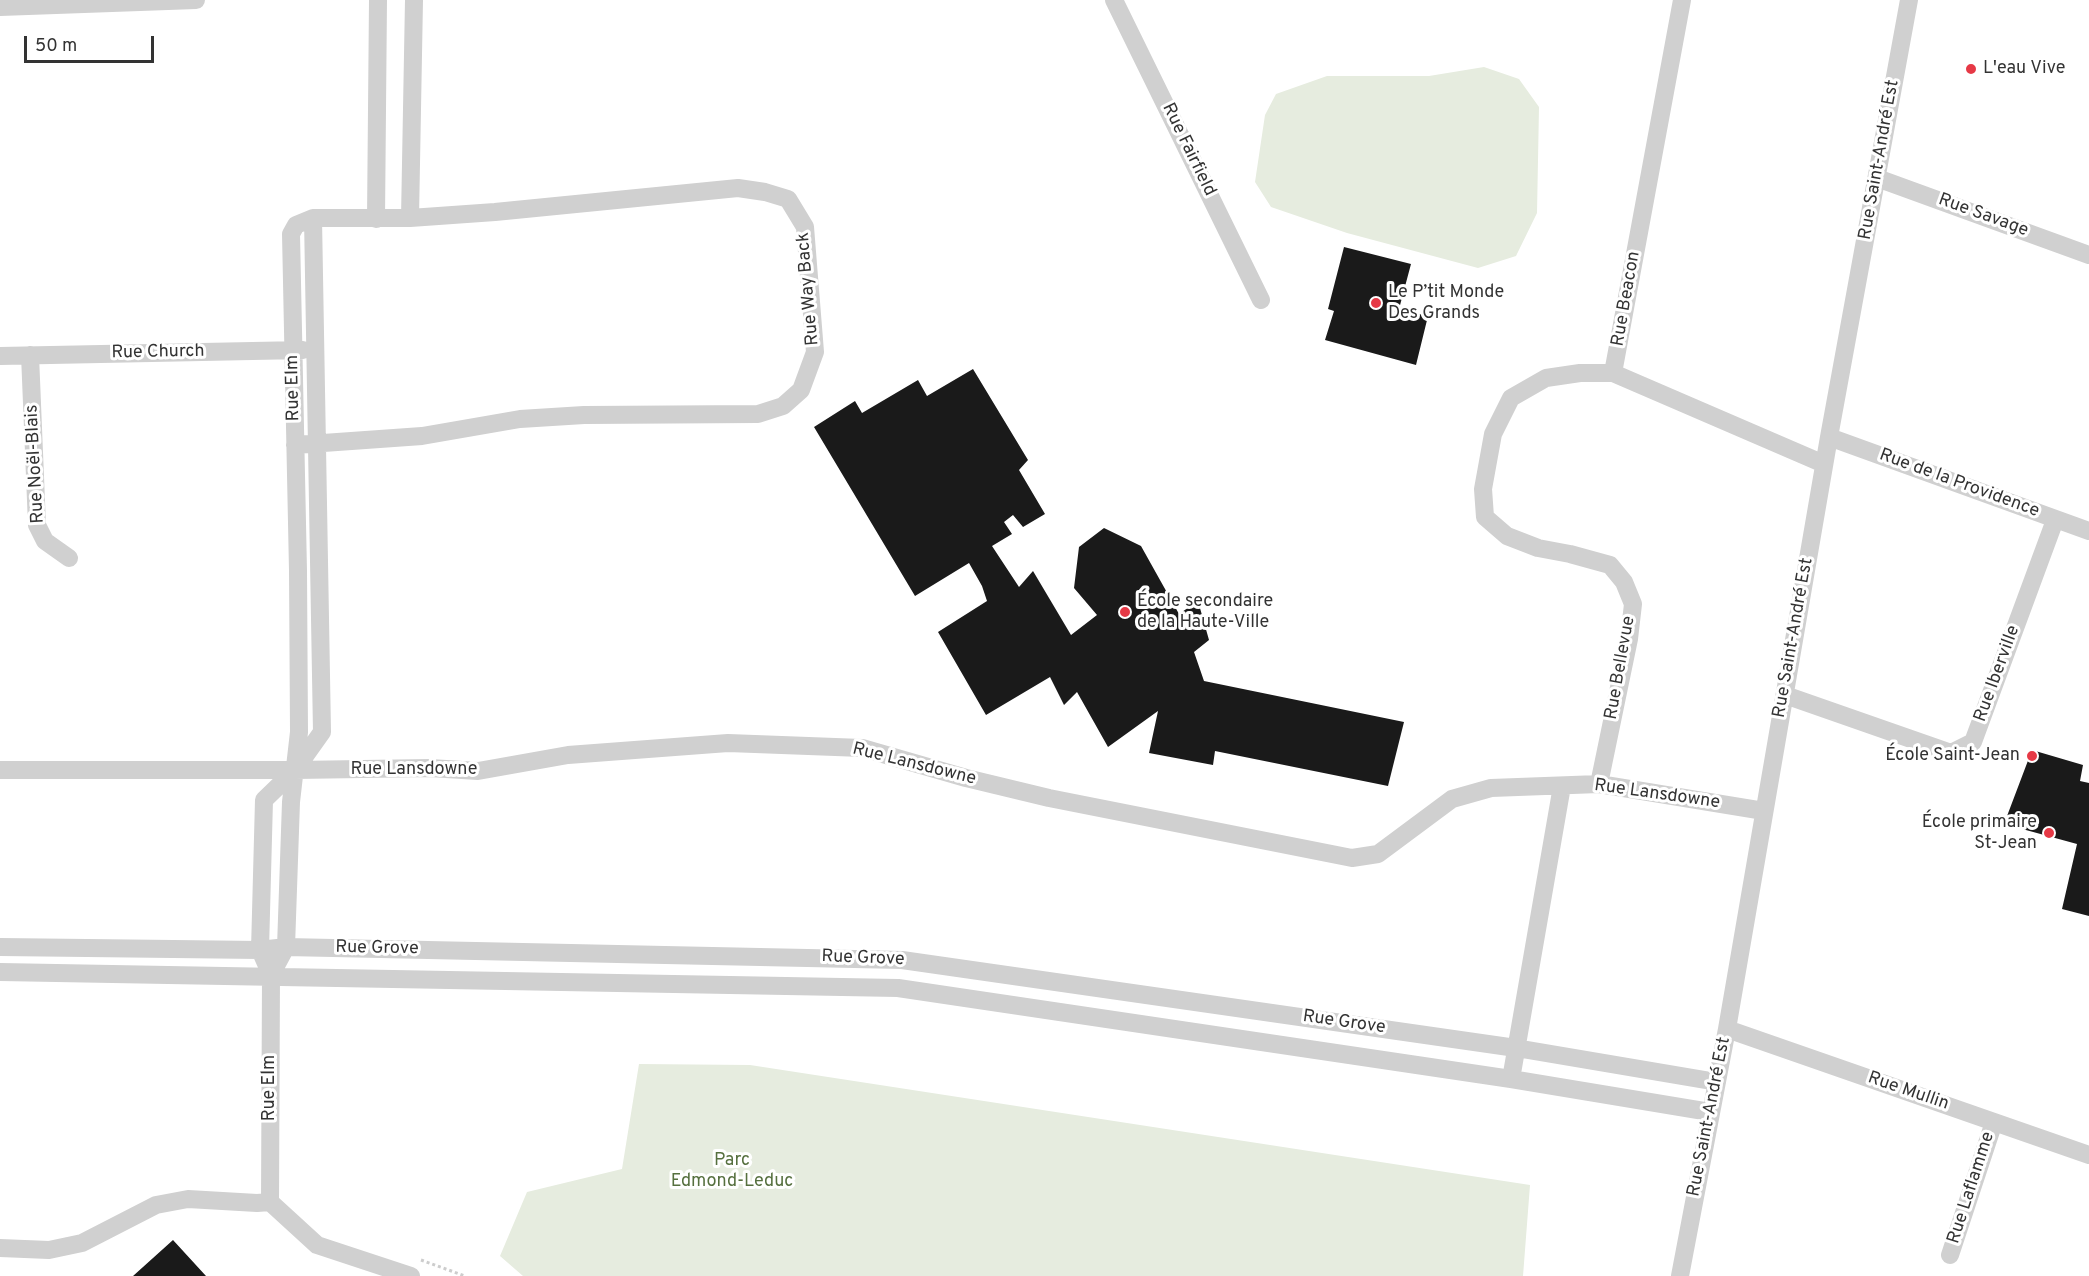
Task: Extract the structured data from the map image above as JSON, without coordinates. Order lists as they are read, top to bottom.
{
  "streets": {
    "street": [
      "Rue Fairfield",
      "Rue Saint-André Est",
      "Rue Savage",
      "Rue Way Back",
      "Rue Beacon",
      "Rue Church",
      "Rue Elm",
      "Rue Noël-Blais",
      "Rue de la Providence",
      "Rue Bellevue",
      "Rue Iberville",
      "Rue Lansdowne",
      "Rue Grove",
      "Rue Mullin",
      "Rue Laflamme"
    ]
  },
  "crossings": [
    ["Rue Saint-André Est", "Rue Savage"],
    ["Rue Saint-André Est", "Rue de la Providence"],
    ["Rue Saint-André Est", "Rue Iberville"],
    ["Rue Saint-André Est", "Rue Lansdowne"],
    ["Rue Saint-André Est", "Rue Grove"],
    ["Rue Saint-André Est", "Rue Mullin"],
    ["Rue Way Back", "Rue Elm"],
    ["Rue Beacon", "Rue Bellevue"],
    ["Rue Church", "Rue Elm"],
    ["Rue Church", "Rue Noël-Blais"],
    ["Rue Elm", "Rue Lansdowne"],
    ["Rue Elm", "Rue Grove"],
    ["Rue de la Providence", "Rue Iberville"],
    ["Rue Bellevue", "Rue Lansdowne"],
    ["Rue Mullin", "Rue Laflamme"]
  ],
  "parks": ["Parc Edmond-Leduc"],
  "places": [
    "L'eau Vive",
    "Le P’tit Monde Des Grands",
    "École secondaire de la Haute-Ville",
    "École Saint-Jean",
    "École primaire St-Jean"
  ],
  "scale_bar": "50 m"
}
